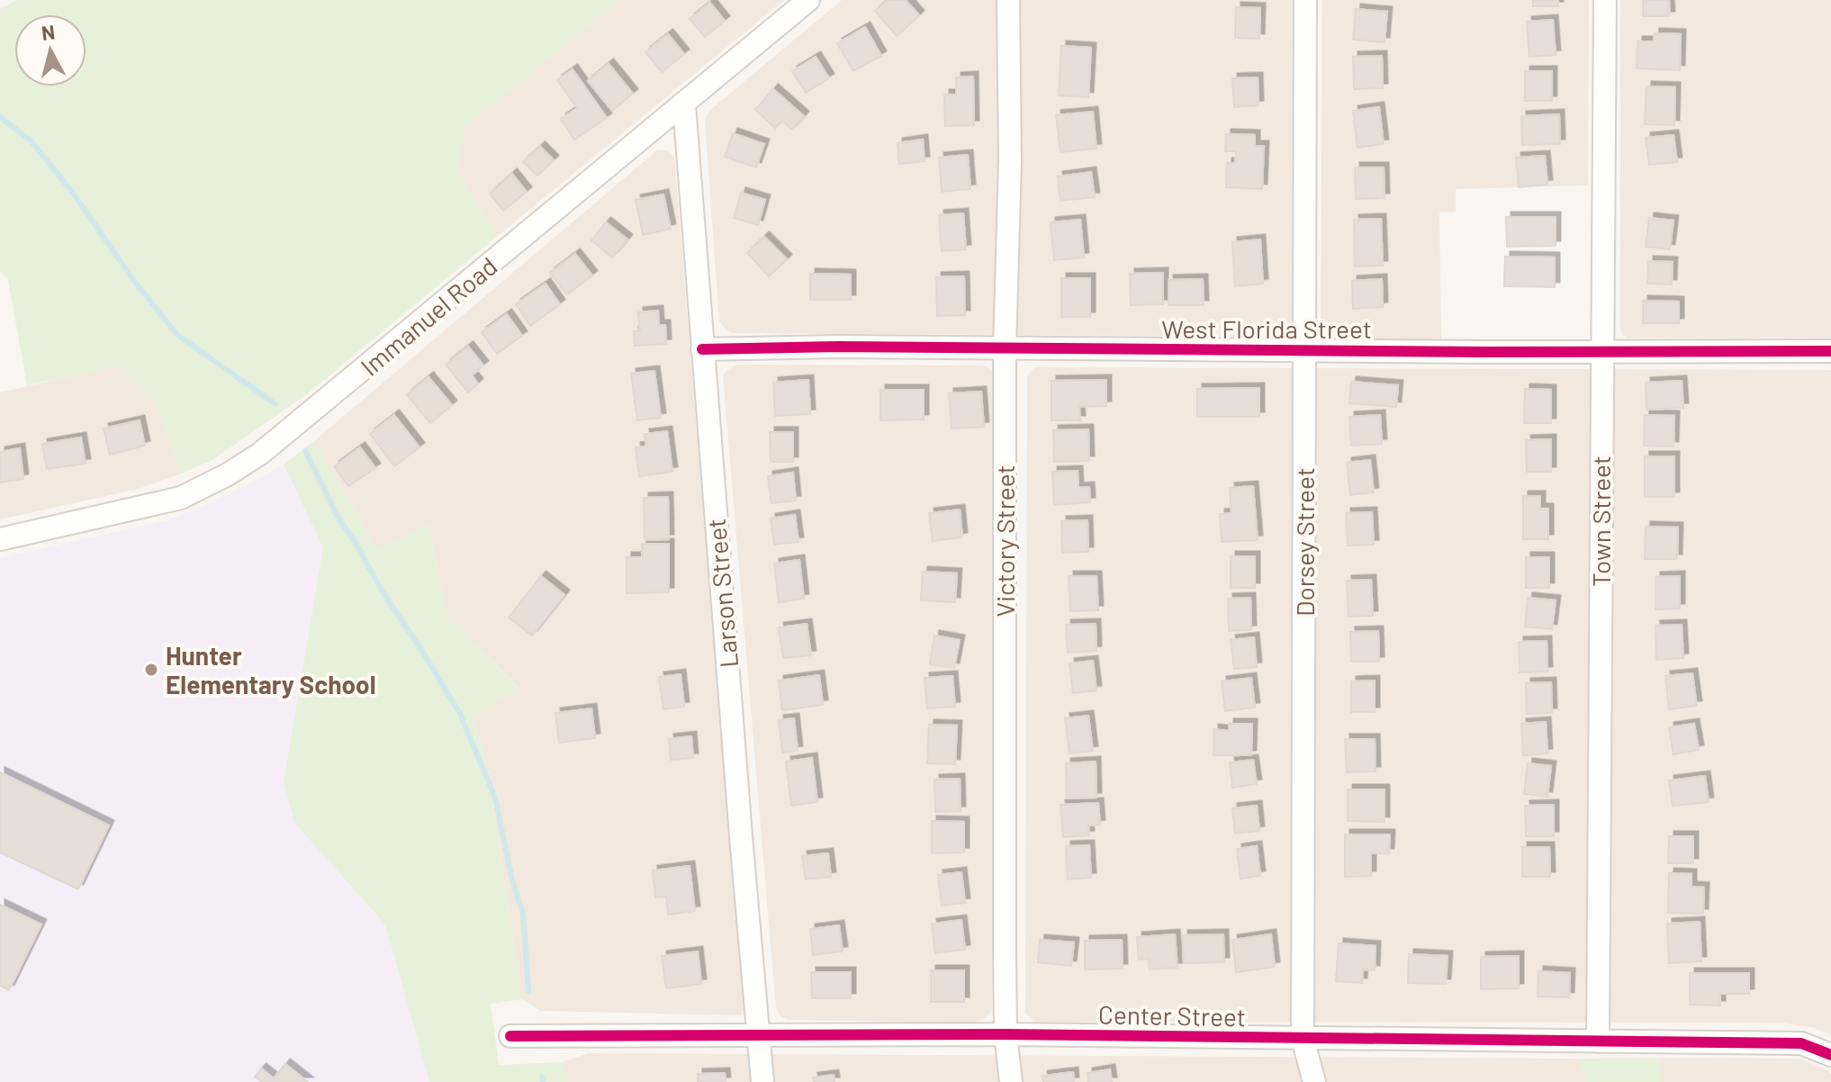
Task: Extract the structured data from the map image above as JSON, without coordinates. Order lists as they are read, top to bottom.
{
  "streets": {
    "street": [
      "Immanuel Road",
      "West Florida Street",
      "Town Street",
      "Victory Street",
      "Dorsey Street",
      "Larson Street",
      "Center Street"
    ]
  },
  "crossings": [
    ["Immanuel Road", "Larson Street"],
    ["West Florida Street", "Town Street"],
    ["West Florida Street", "Victory Street"],
    ["West Florida Street", "Dorsey Street"],
    ["West Florida Street", "Larson Street"],
    ["Town Street", "Center Street"],
    ["Victory Street", "Center Street"],
    ["Dorsey Street", "Center Street"],
    ["Larson Street", "Center Street"]
  ],
  "places": ["Hunter Elementary School"],
  "north": "top"
}
